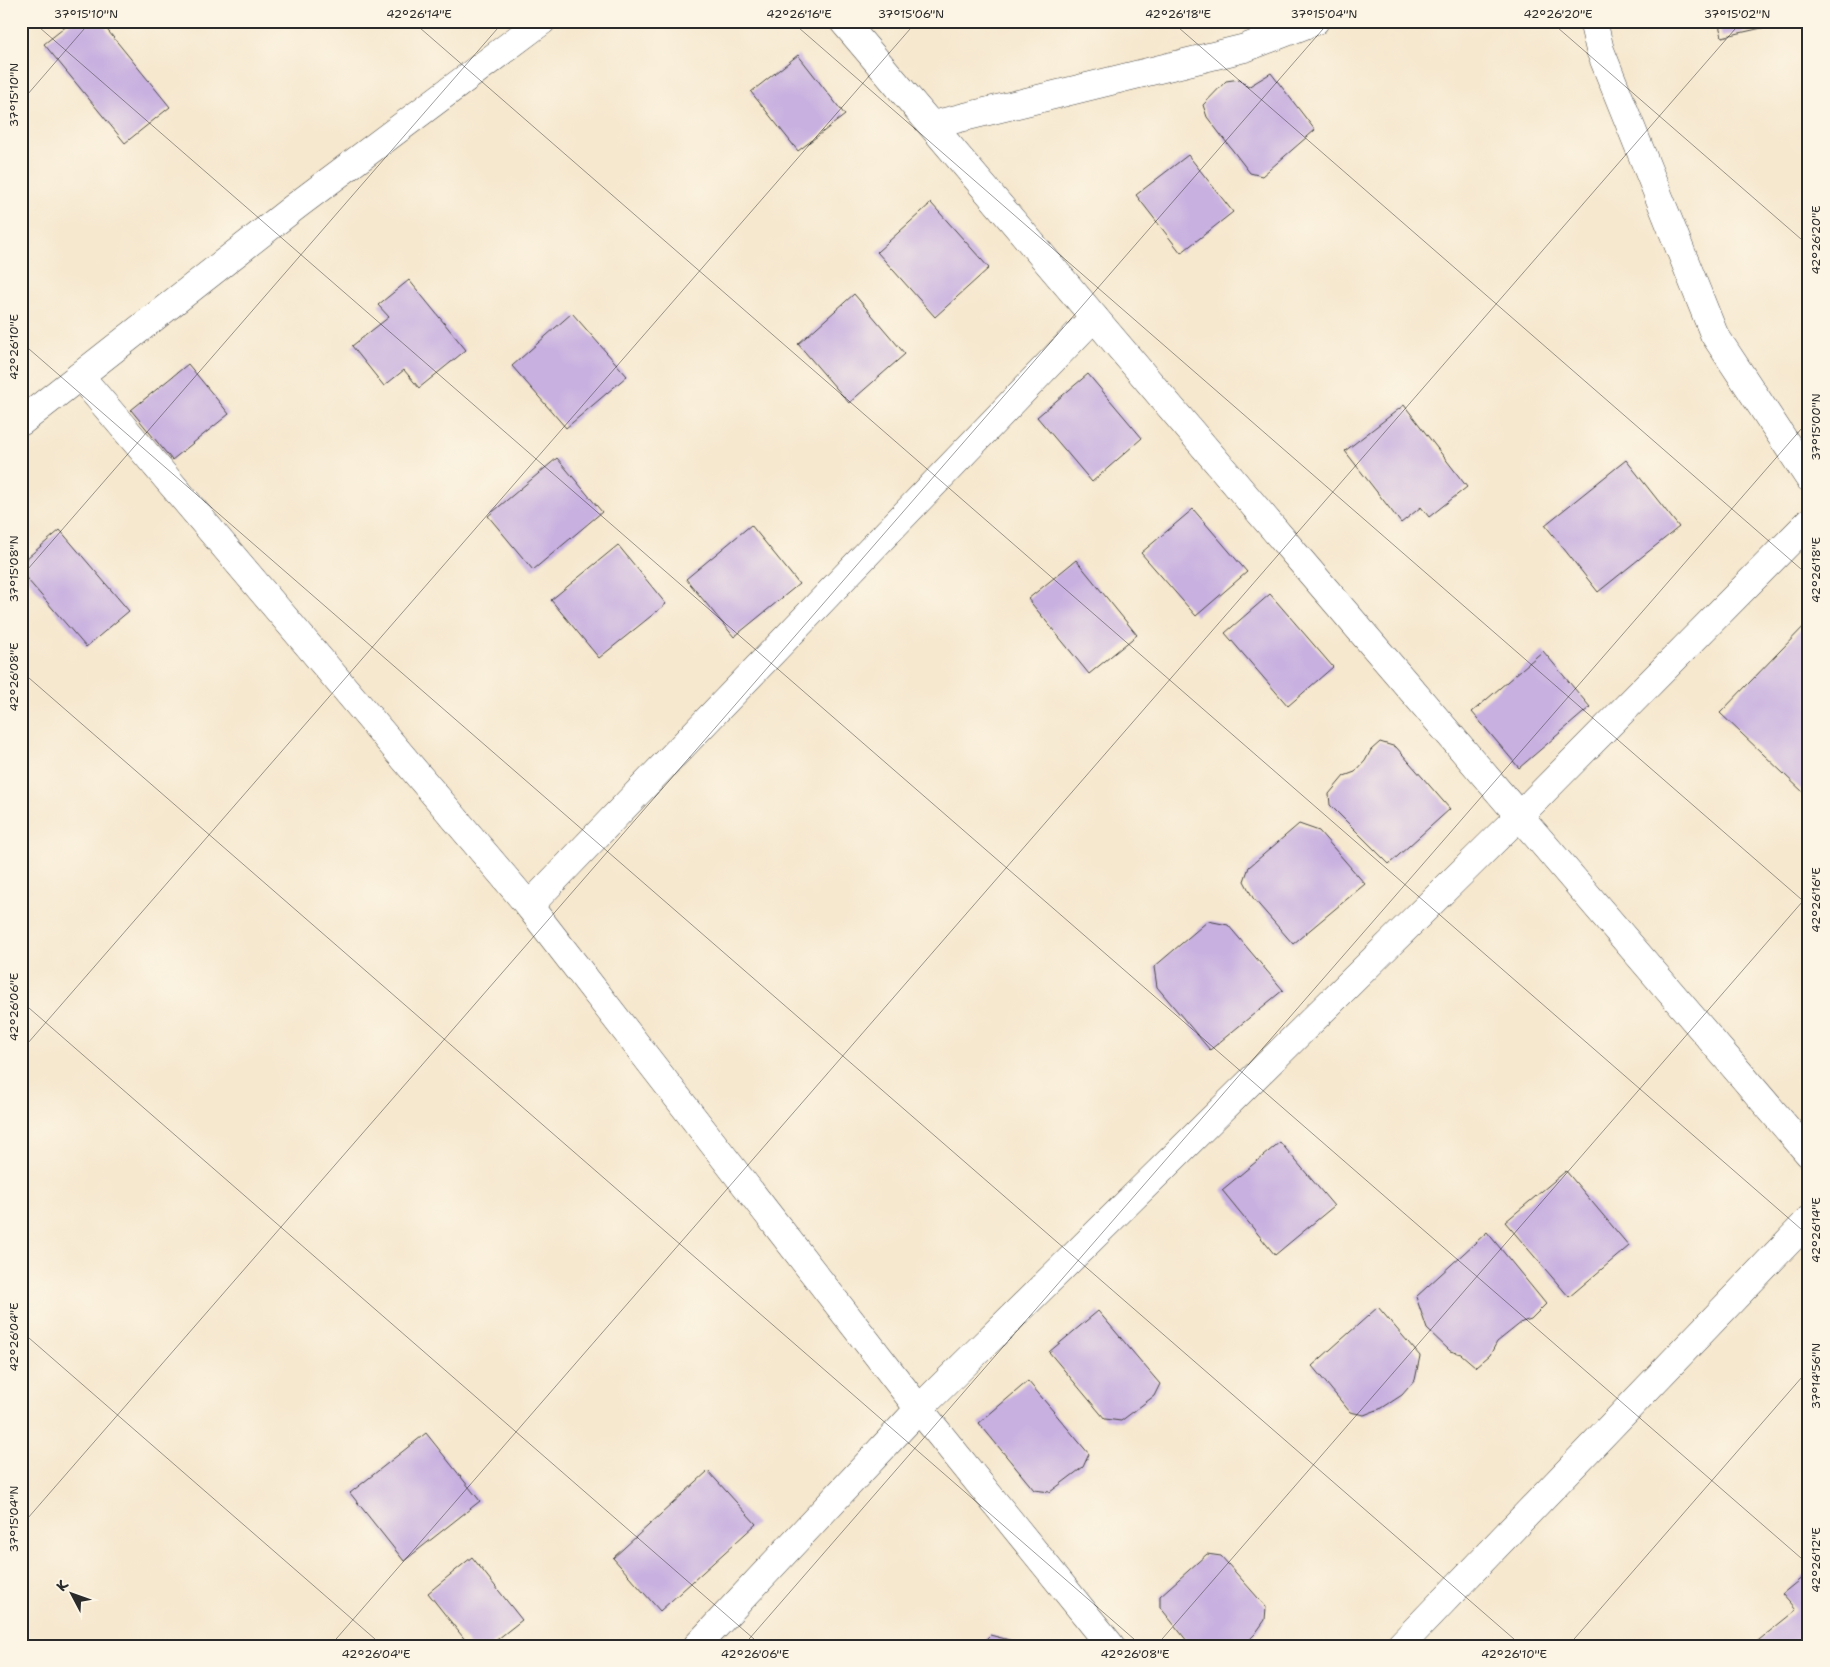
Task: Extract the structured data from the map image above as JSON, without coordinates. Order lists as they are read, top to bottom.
{
  "north": "top left",
  "coordinates": [
    "37°15'10\"N",
    "42°26'14\"E",
    "42°26'16\"E",
    "37°15'06\"N",
    "42°26'18\"E",
    "37°15'04\"N",
    "42°26'20\"E",
    "37°15'02\"N",
    "42°26'10\"E",
    "37°15'00\"N",
    "37°15'08\"N",
    "42°26'08\"E",
    "42°26'06\"E",
    "42°26'04\"E",
    "37°14'56\"N",
    "42°26'12\"E"
  ]
}
